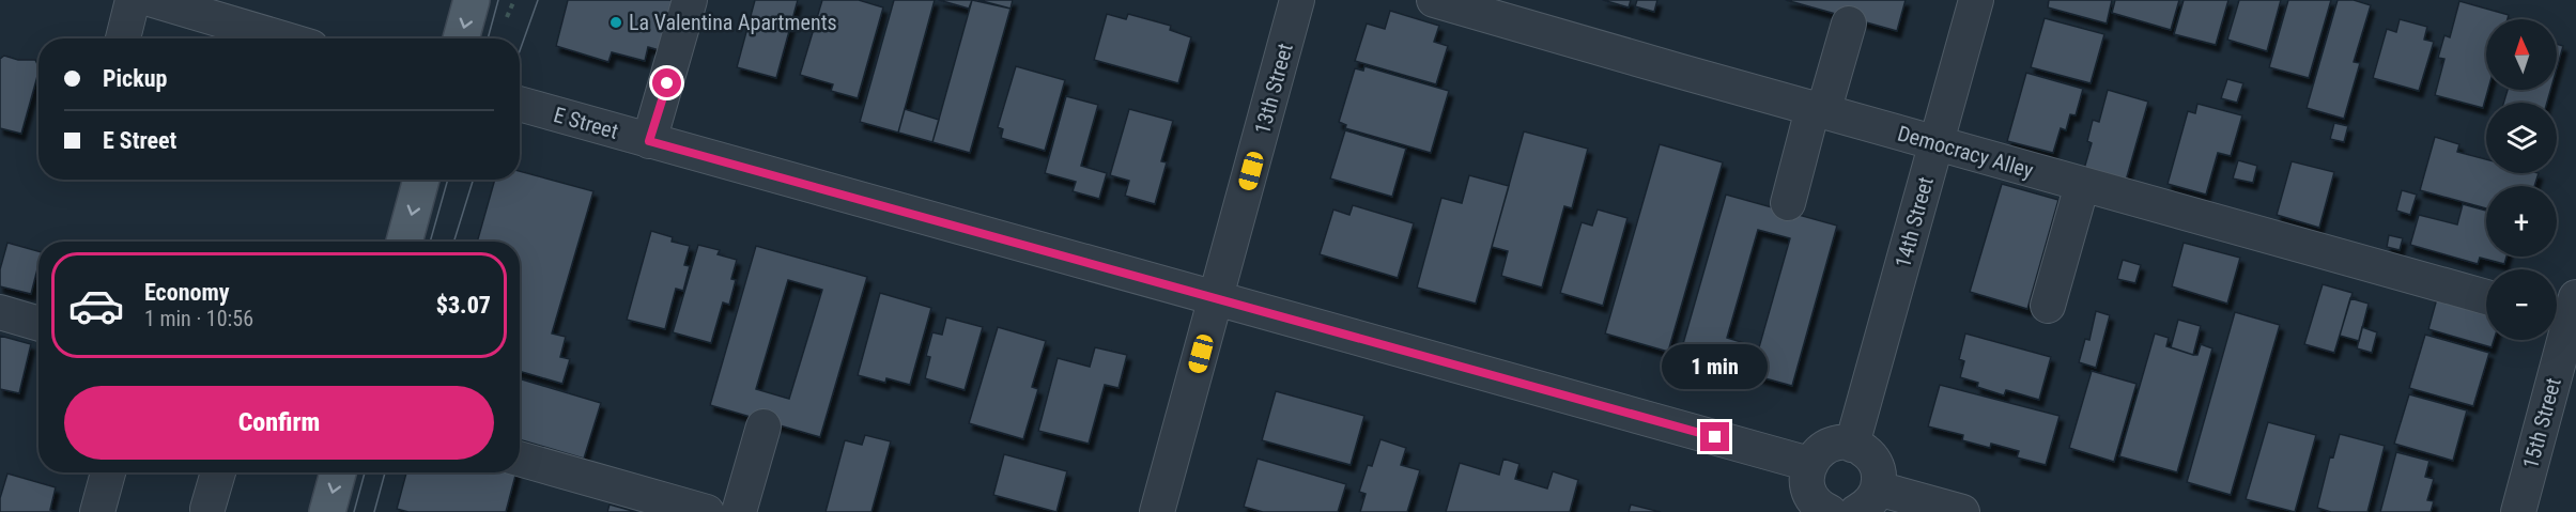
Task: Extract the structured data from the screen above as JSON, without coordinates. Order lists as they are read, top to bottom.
{
  "streets": {
    "street": [
      "13th Street",
      "E Street",
      "Democracy Alley",
      "14th Street",
      "15th Street"
    ]
  },
  "crossings": [
    ["13th Street", "E Street"],
    ["Democracy Alley", "14th Street"]
  ],
  "places": ["La Valentina Apartments"],
  "north": "top",
  "page": {
    "map_buttons": ["+", "−"],
    "banner": ["Pickup", "E Street"],
    "list": [
      {
        "name": "Economy",
        "note": "1 min · 10:56",
        "value": "$3.07"
      }
    ],
    "bubble": "1 min",
    "buttons": "Confirm"
  }
}
